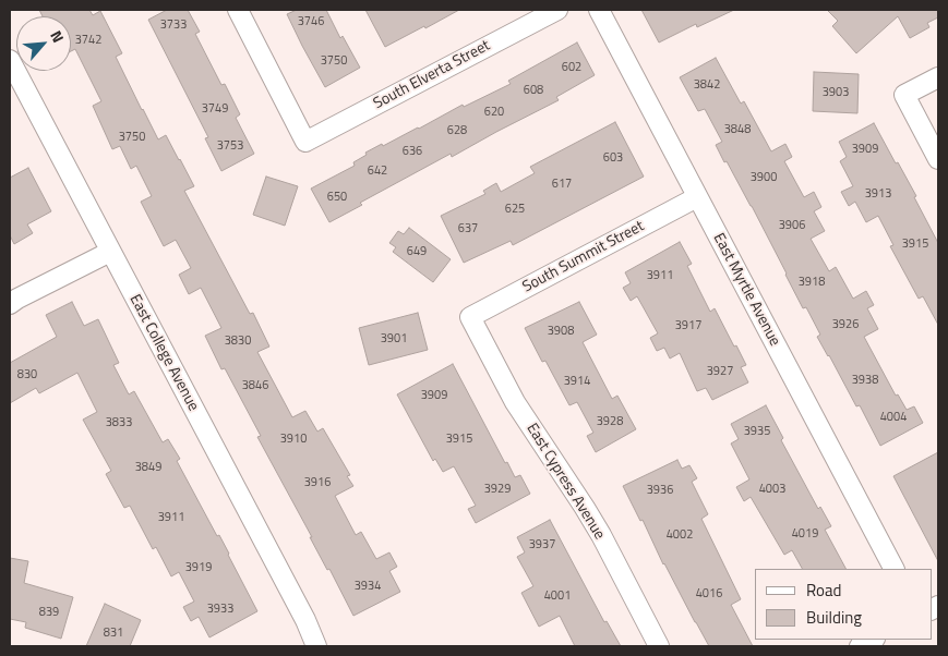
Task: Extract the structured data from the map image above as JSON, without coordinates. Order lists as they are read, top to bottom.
{
  "streets": {
    "street": [
      "South Elverta Street",
      "South Summit Street",
      "East Myrtle Avenue",
      "East College Avenue",
      "East Cypress Avenue"
    ]
  },
  "crossings": [
    ["South Summit Street", "East Myrtle Avenue"],
    ["South Summit Street", "East Cypress Avenue"]
  ],
  "house_numbers": [
    "3746",
    "3733",
    "3742",
    "3750",
    "602",
    "3842",
    "608",
    "3903",
    "3749",
    "620",
    "3848",
    "628",
    "3750",
    "3753",
    "3909",
    "636",
    "603",
    "642",
    "3900",
    "617",
    "3913",
    "650",
    "625",
    "3906",
    "637",
    "3915",
    "649",
    "3911",
    "3918",
    "3926",
    "3917",
    "3908",
    "3901",
    "3830",
    "3927",
    "830",
    "3938",
    "3914",
    "3846",
    "3909",
    "4004",
    "3928",
    "3833",
    "3935",
    "3910",
    "3915",
    "3849",
    "3916",
    "3929",
    "4003",
    "3936",
    "3911",
    "4019",
    "4002",
    "3937",
    "3919",
    "3934",
    "4016",
    "4001",
    "3933",
    "839",
    "831"
  ],
  "legend": ["Road", "Building"],
  "north": "top right"
}
